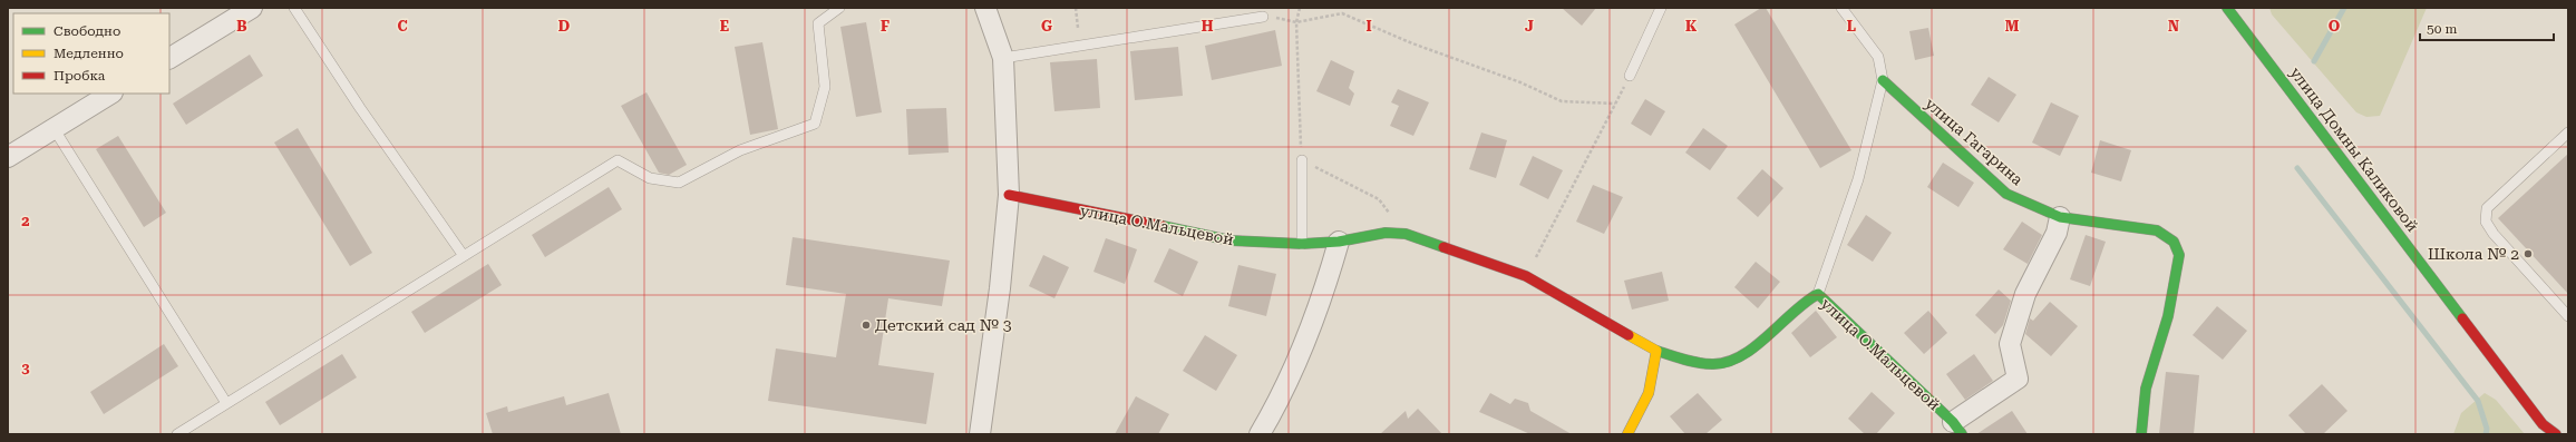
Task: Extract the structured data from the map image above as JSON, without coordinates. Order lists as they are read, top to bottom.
{
  "streets": {
    "street": ["улица Гагарина", "улица Домны Каликовой", "улица О.Мальцевой"]
  },
  "places": ["Школа № 2", "Детский сад № 3"],
  "legend": ["Свободно", "Медленно", "Пробка"],
  "scale_bar": "50 m",
  "grid": {
    "columns": [
      "B",
      "C",
      "D",
      "E",
      "F",
      "G",
      "H",
      "I",
      "J",
      "K",
      "L",
      "M",
      "N",
      "O"
    ],
    "rows": ["2", "3"]
  }
}
